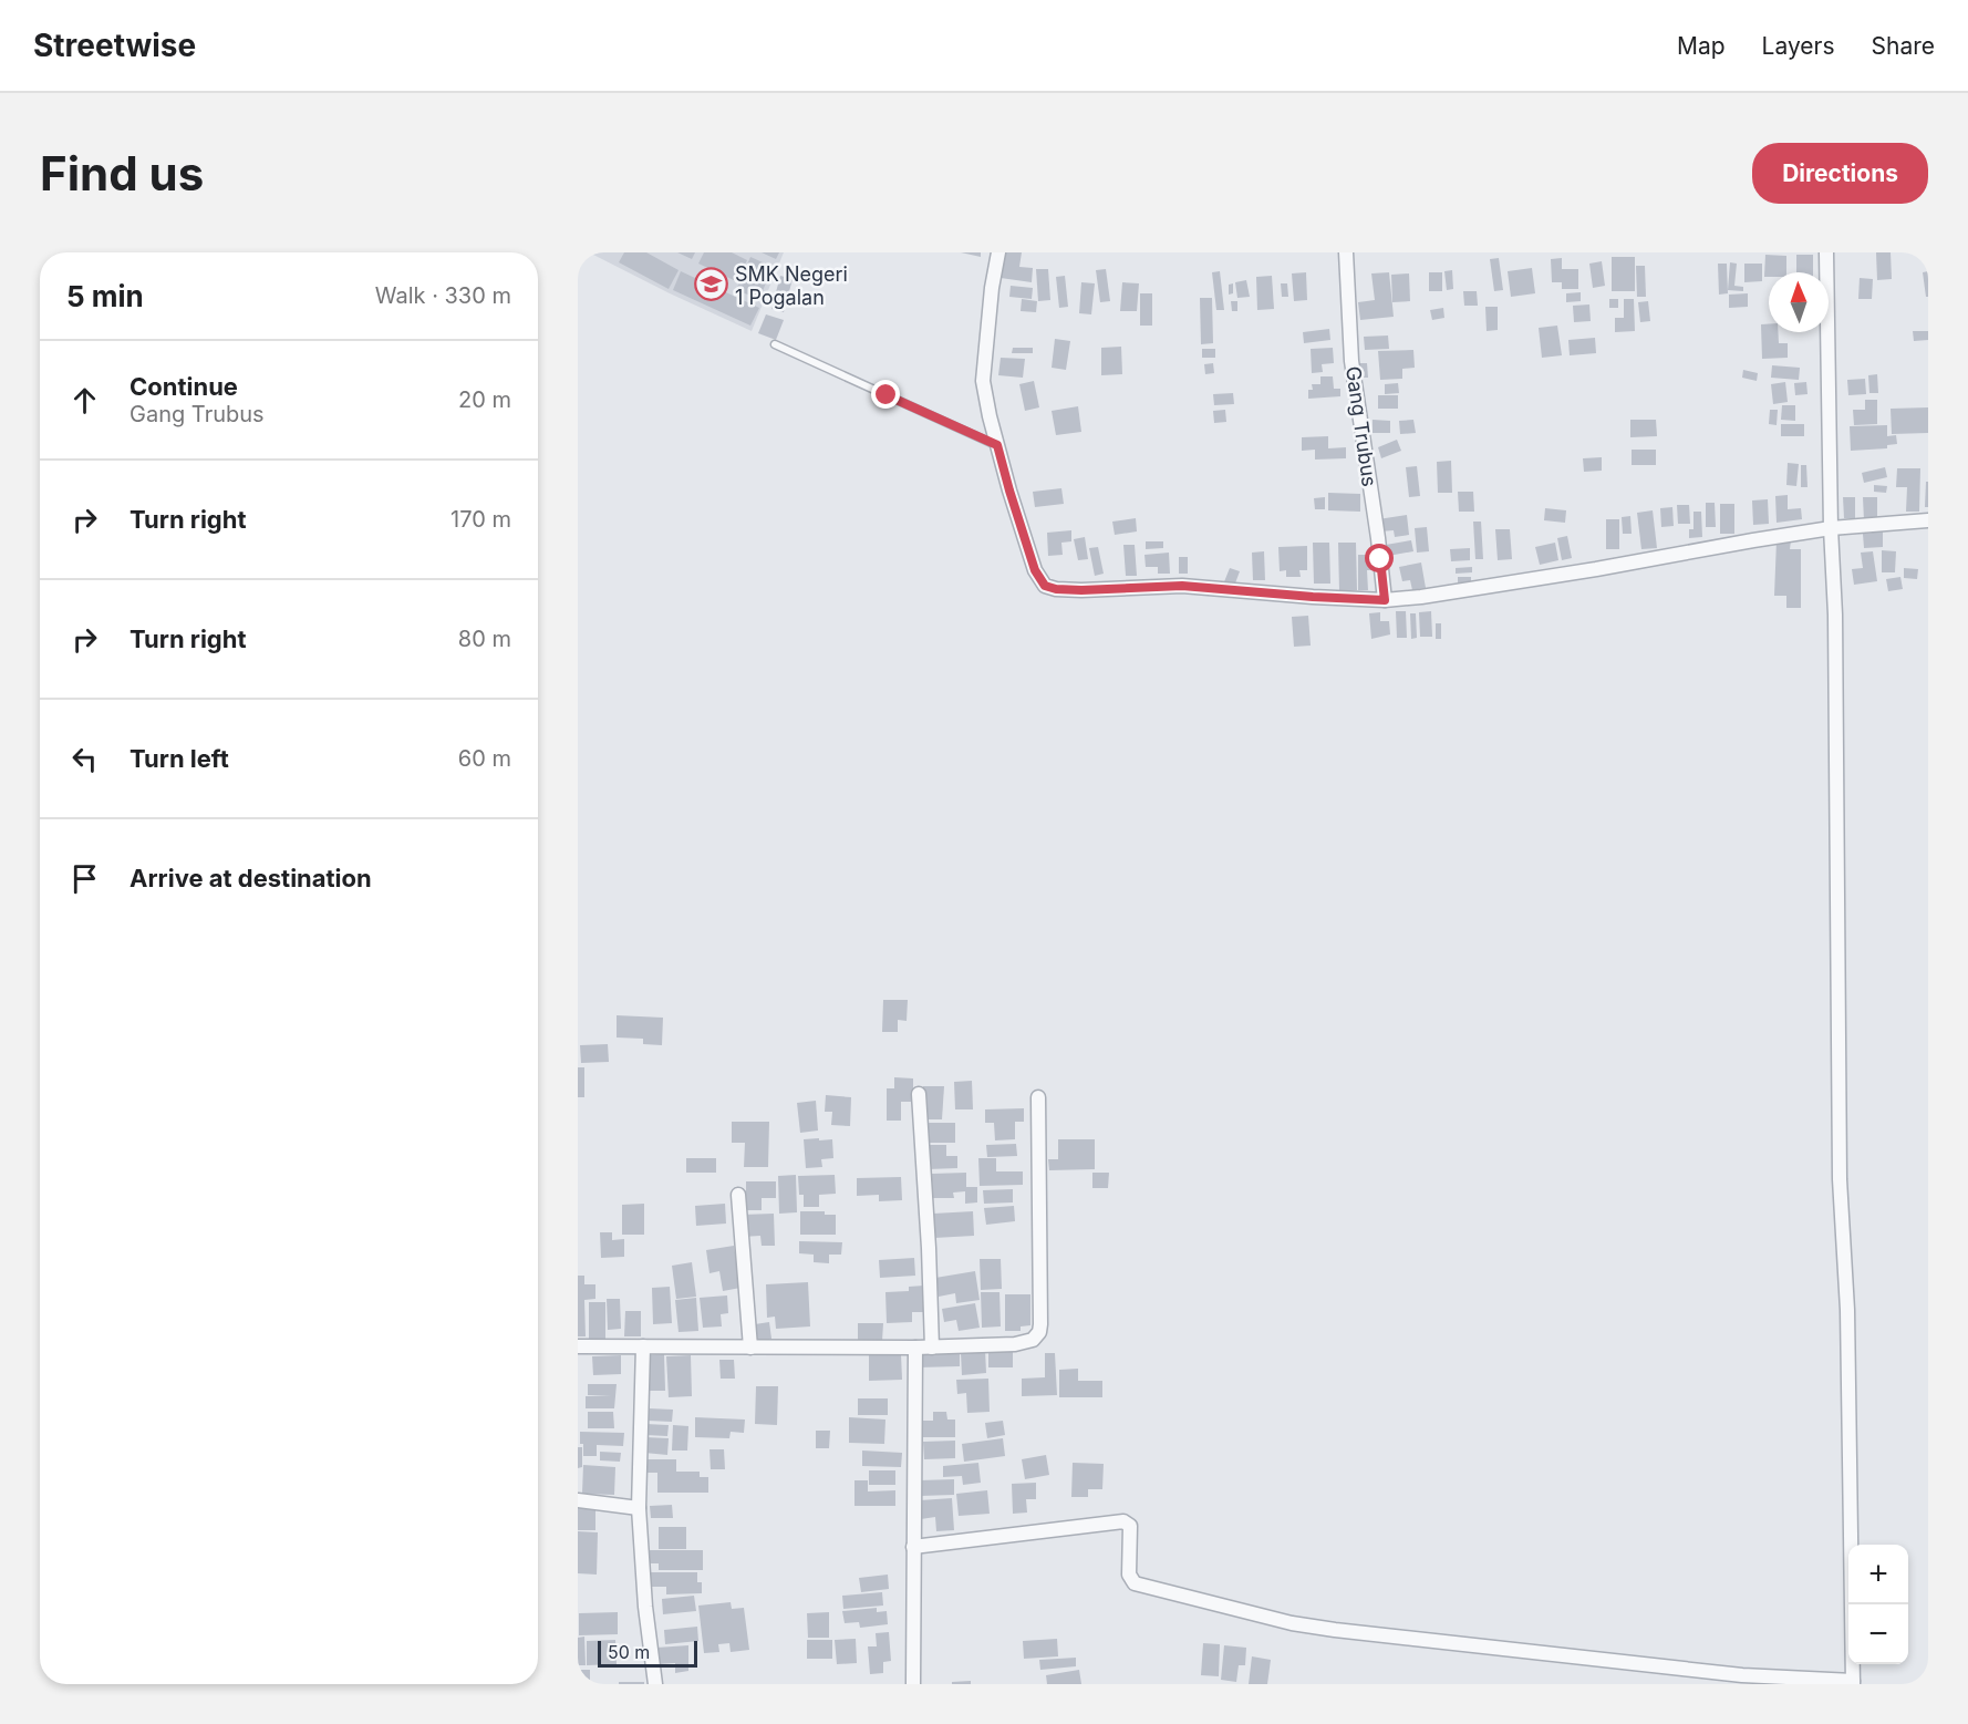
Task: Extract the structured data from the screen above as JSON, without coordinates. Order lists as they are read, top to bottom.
{
  "streets": {
    "street": ["Gang Trubus"]
  },
  "places": {
    "school or university": ["SMK Negeri 1 Pogalan"]
  },
  "scale_bar": "50 m",
  "north": "top",
  "page": {
    "header": "Streetwise",
    "nav": ["Map", "Layers", "Share"],
    "buttons": "Directions",
    "title": "Find us",
    "heading": ["5 min", "Walk · 330 m"],
    "list": [
      ["Continue", "Gang Trubus", "20 m"],
      ["Turn right", "170 m"],
      ["Turn right", "80 m"],
      ["Turn left", "60 m"],
      "Arrive at destination"
    ],
    "map_buttons": ["+", "−"],
    "scale": "50 m"
  }
}
